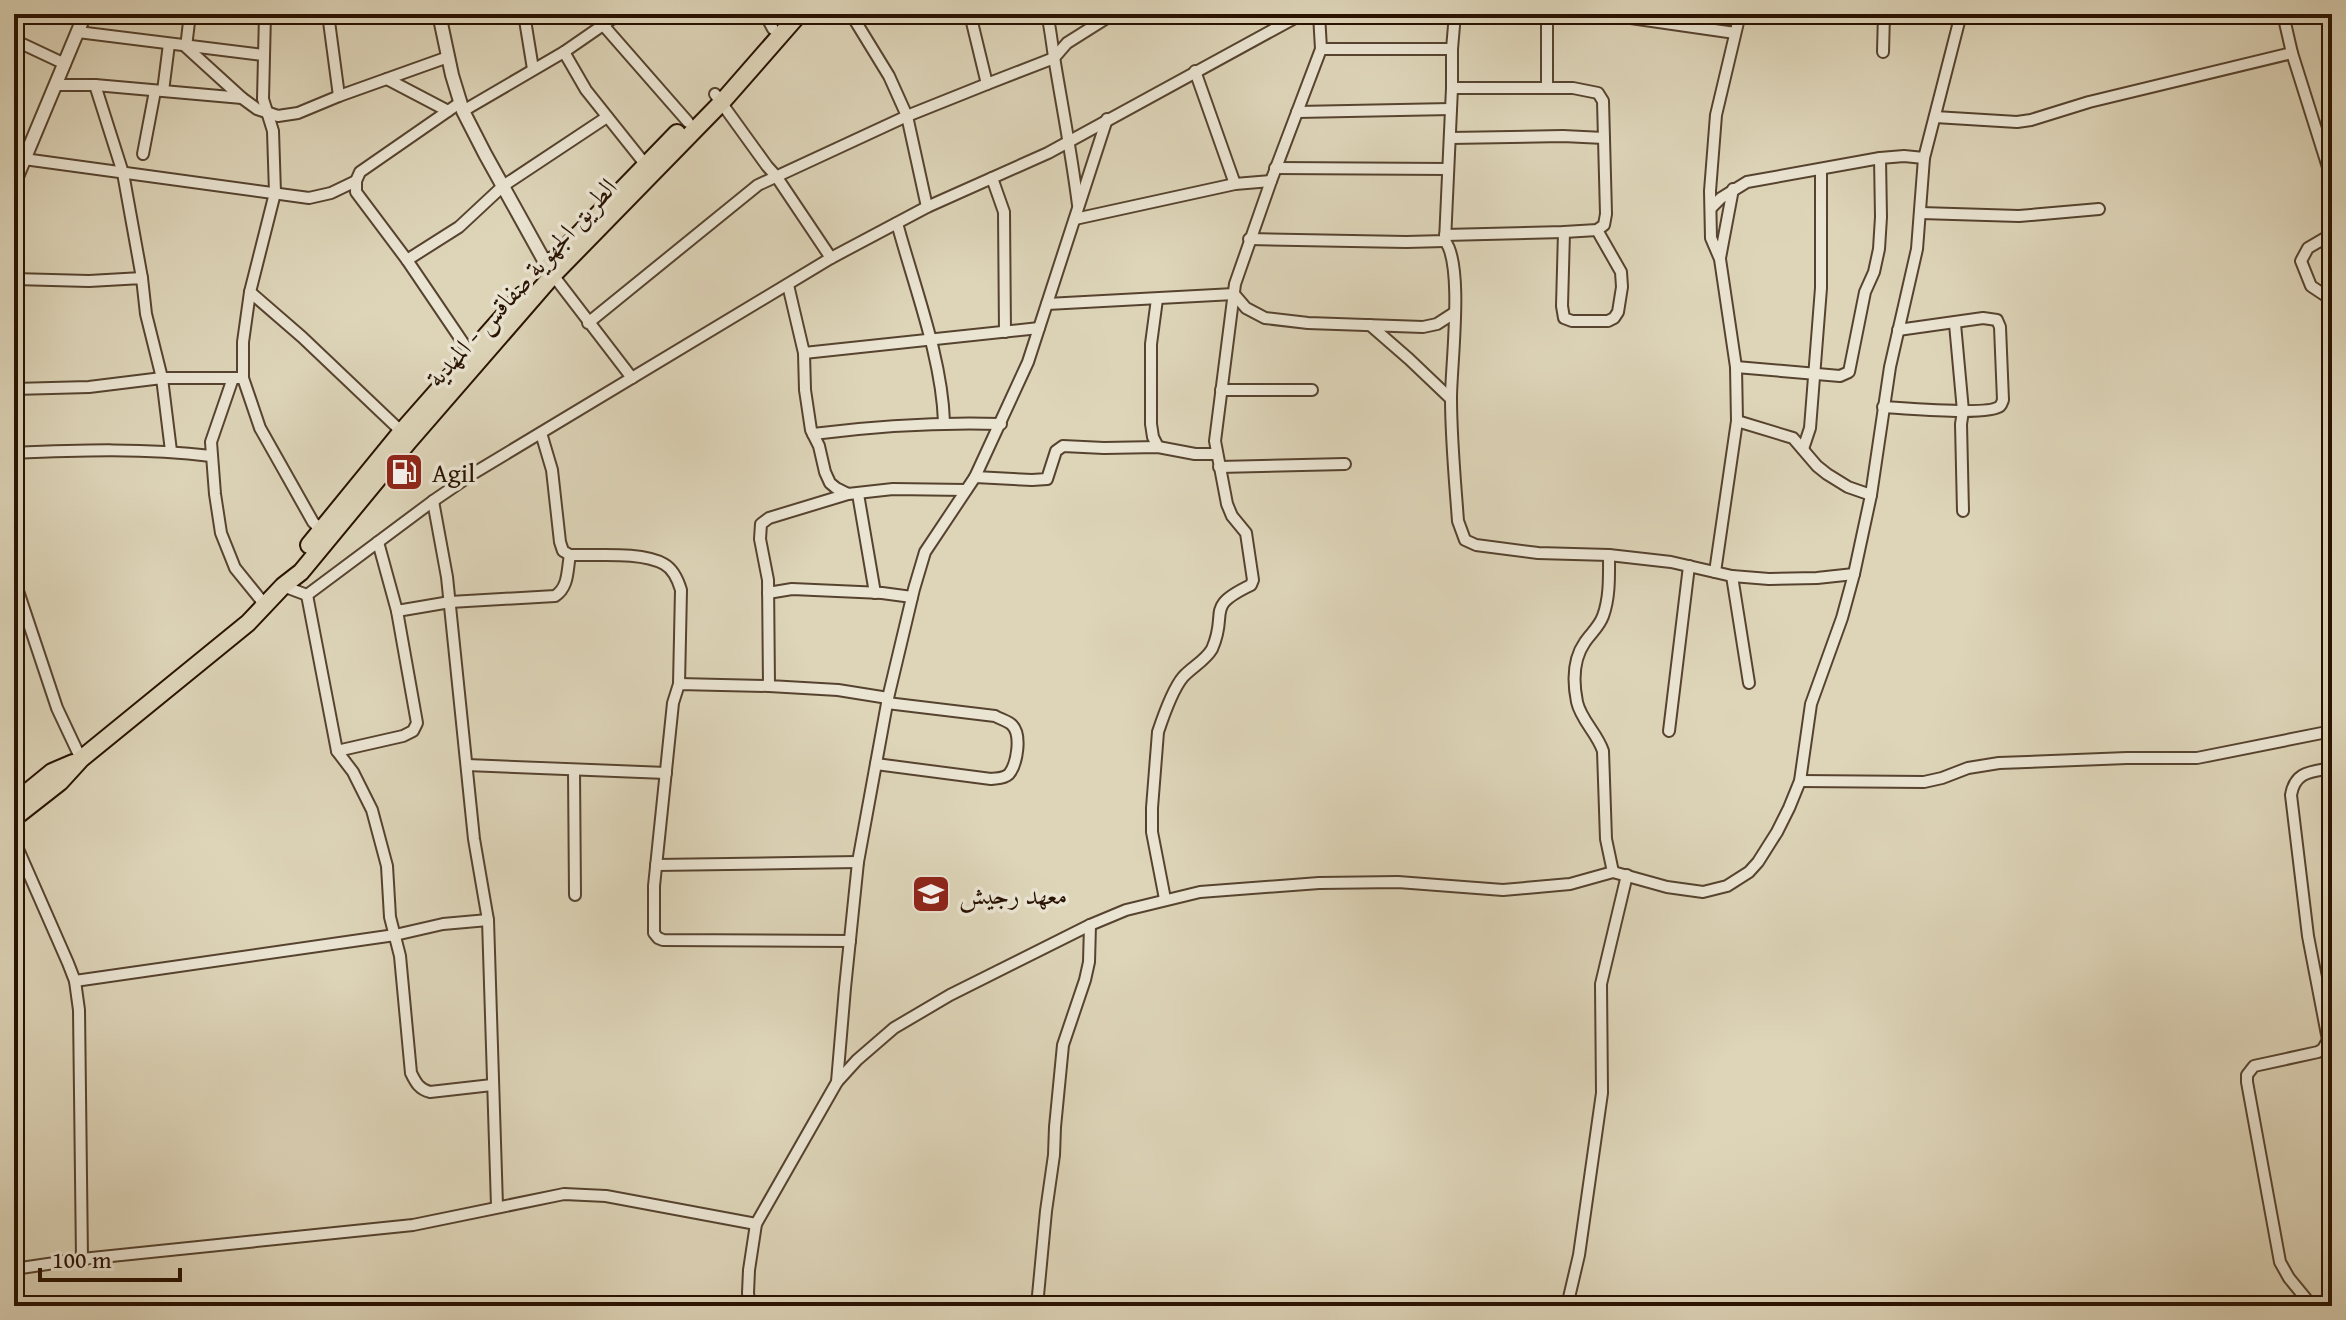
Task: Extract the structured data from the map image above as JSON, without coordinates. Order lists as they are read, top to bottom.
{
  "streets": {
    "main road": ["الطريق الجهوية صفاقس - المهدية"]
  },
  "places": {
    "fuel station": ["Agil"],
    "school or university": ["معهد رجيش"]
  },
  "scale_bar": "100 m"
}
